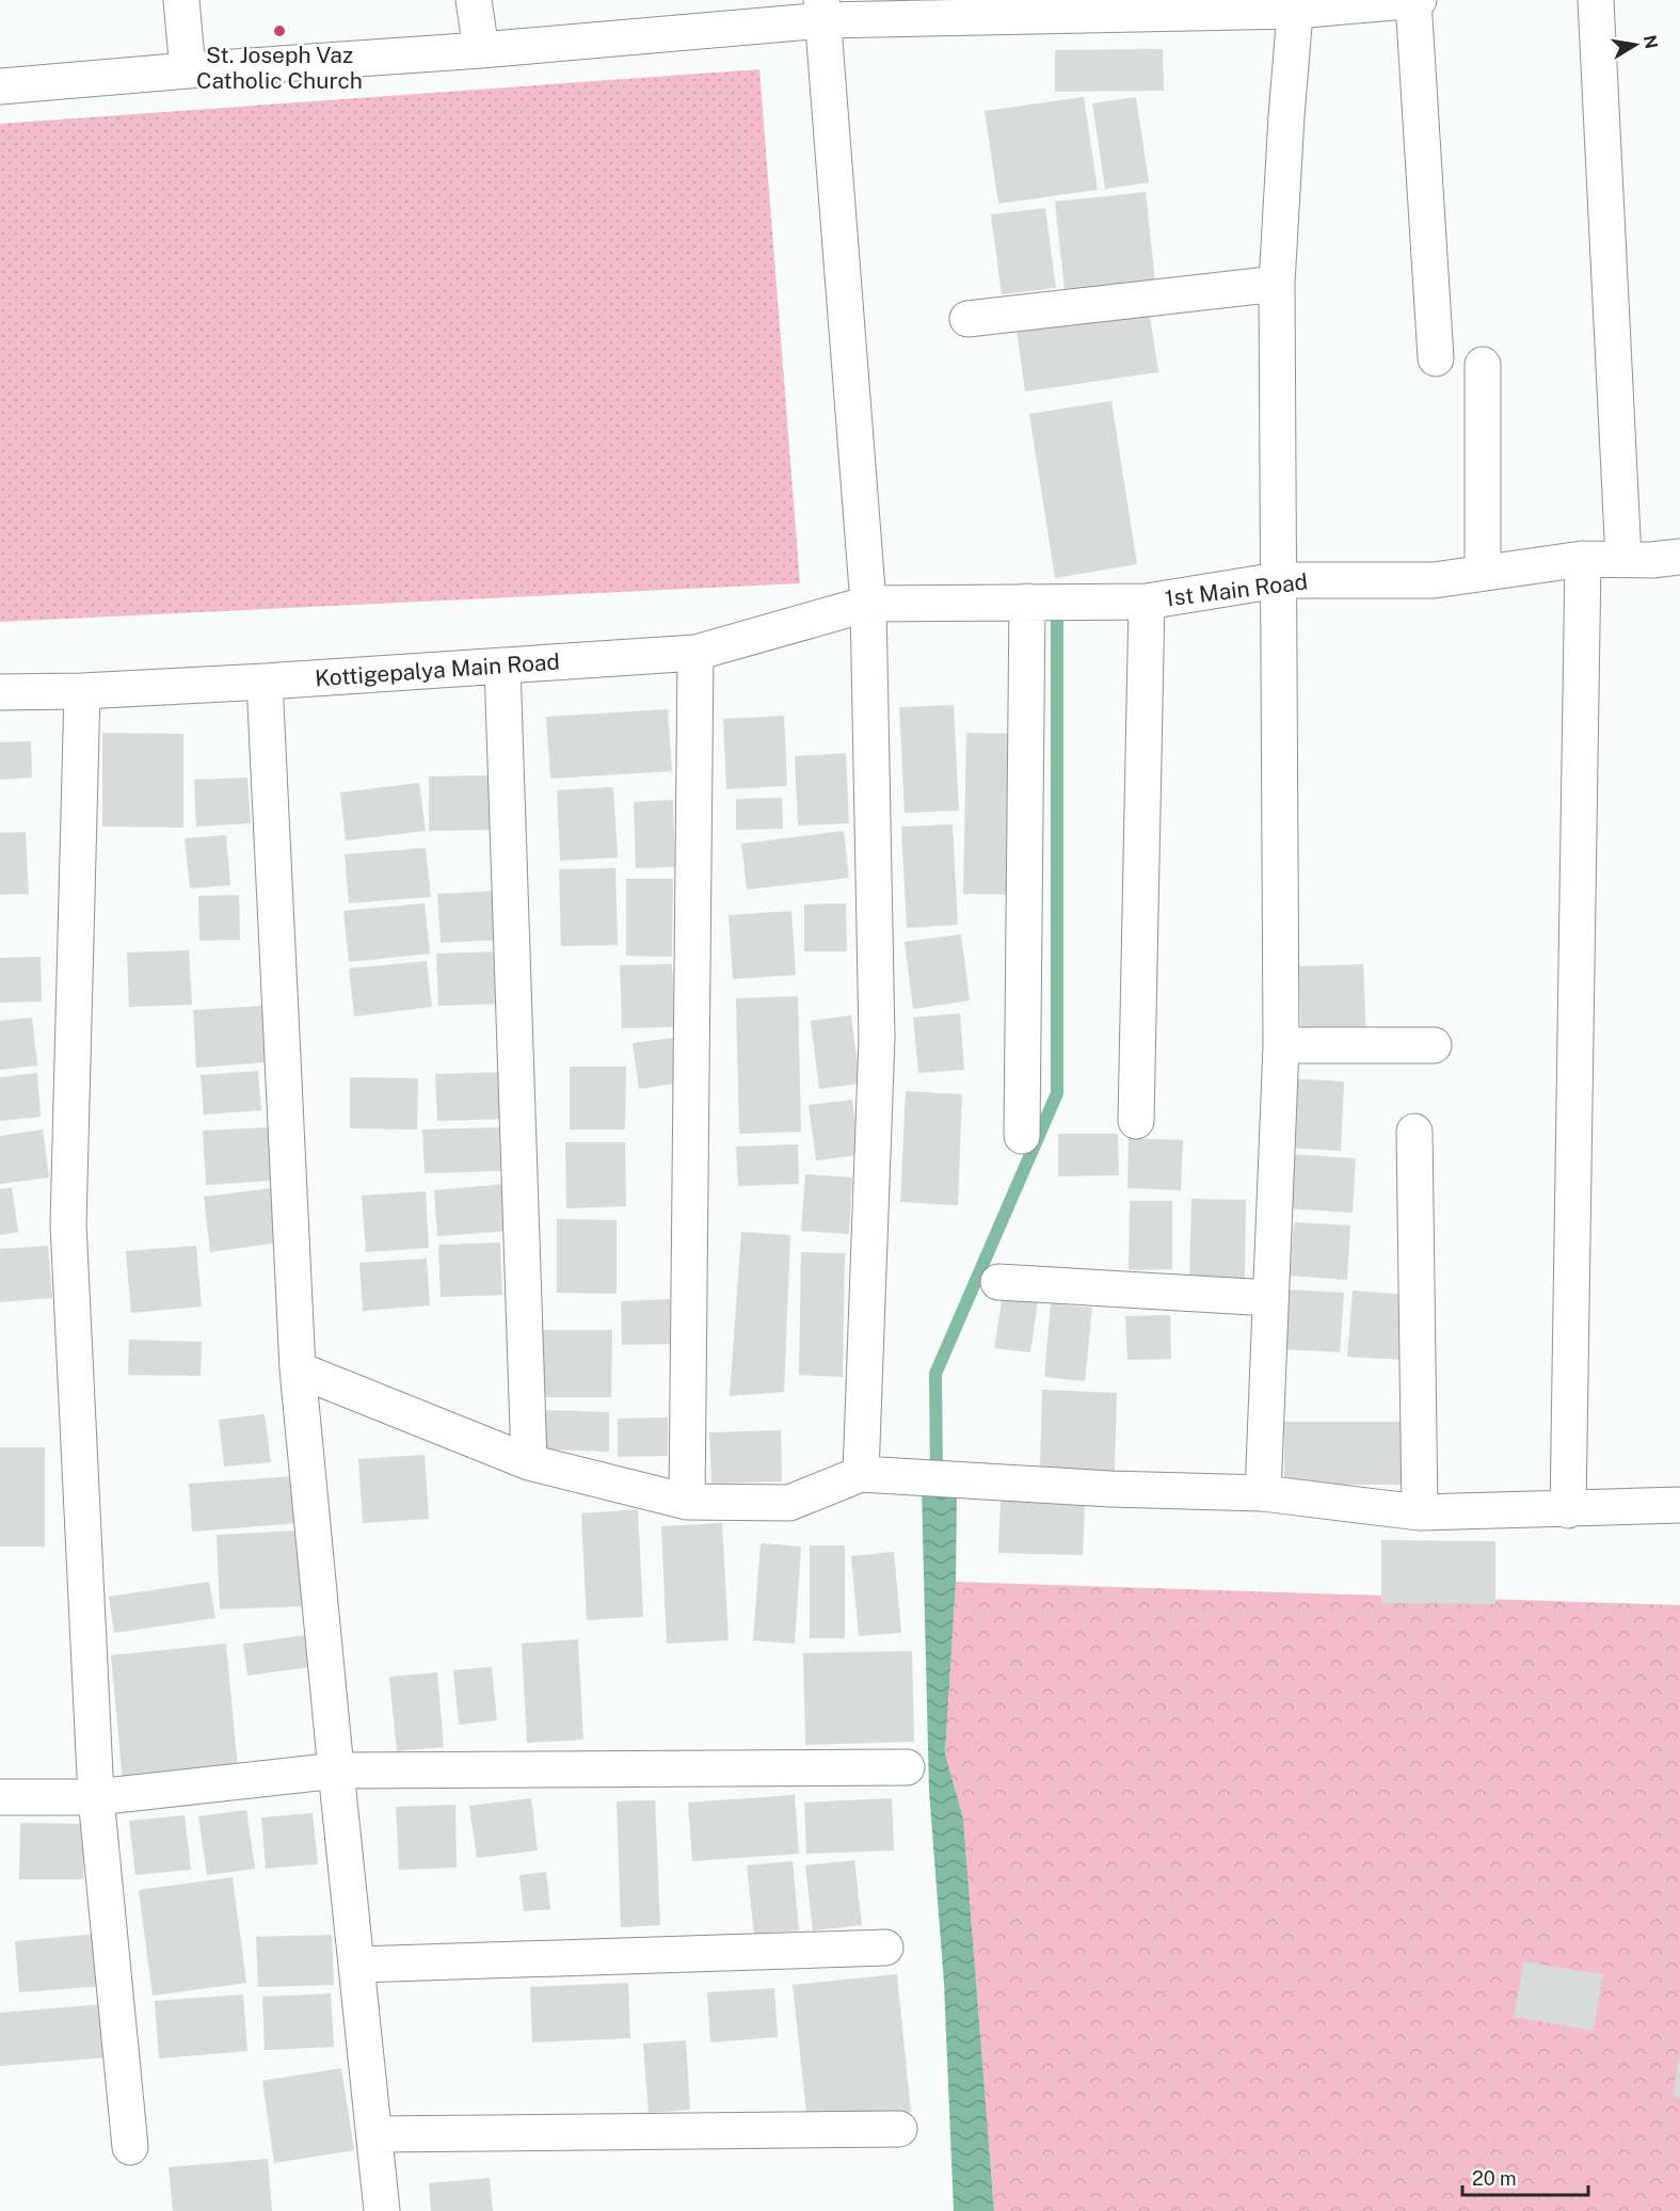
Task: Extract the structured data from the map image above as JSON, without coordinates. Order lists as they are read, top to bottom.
{
  "streets": {
    "street": ["1st Main Road", "Kottigepalya Main Road"]
  },
  "crossings": [
    ["1st Main Road", "Kottigepalya Main Road"]
  ],
  "places": ["St. Joseph Vaz Catholic Church"],
  "scale_bar": "20 m",
  "north": "right"
}
